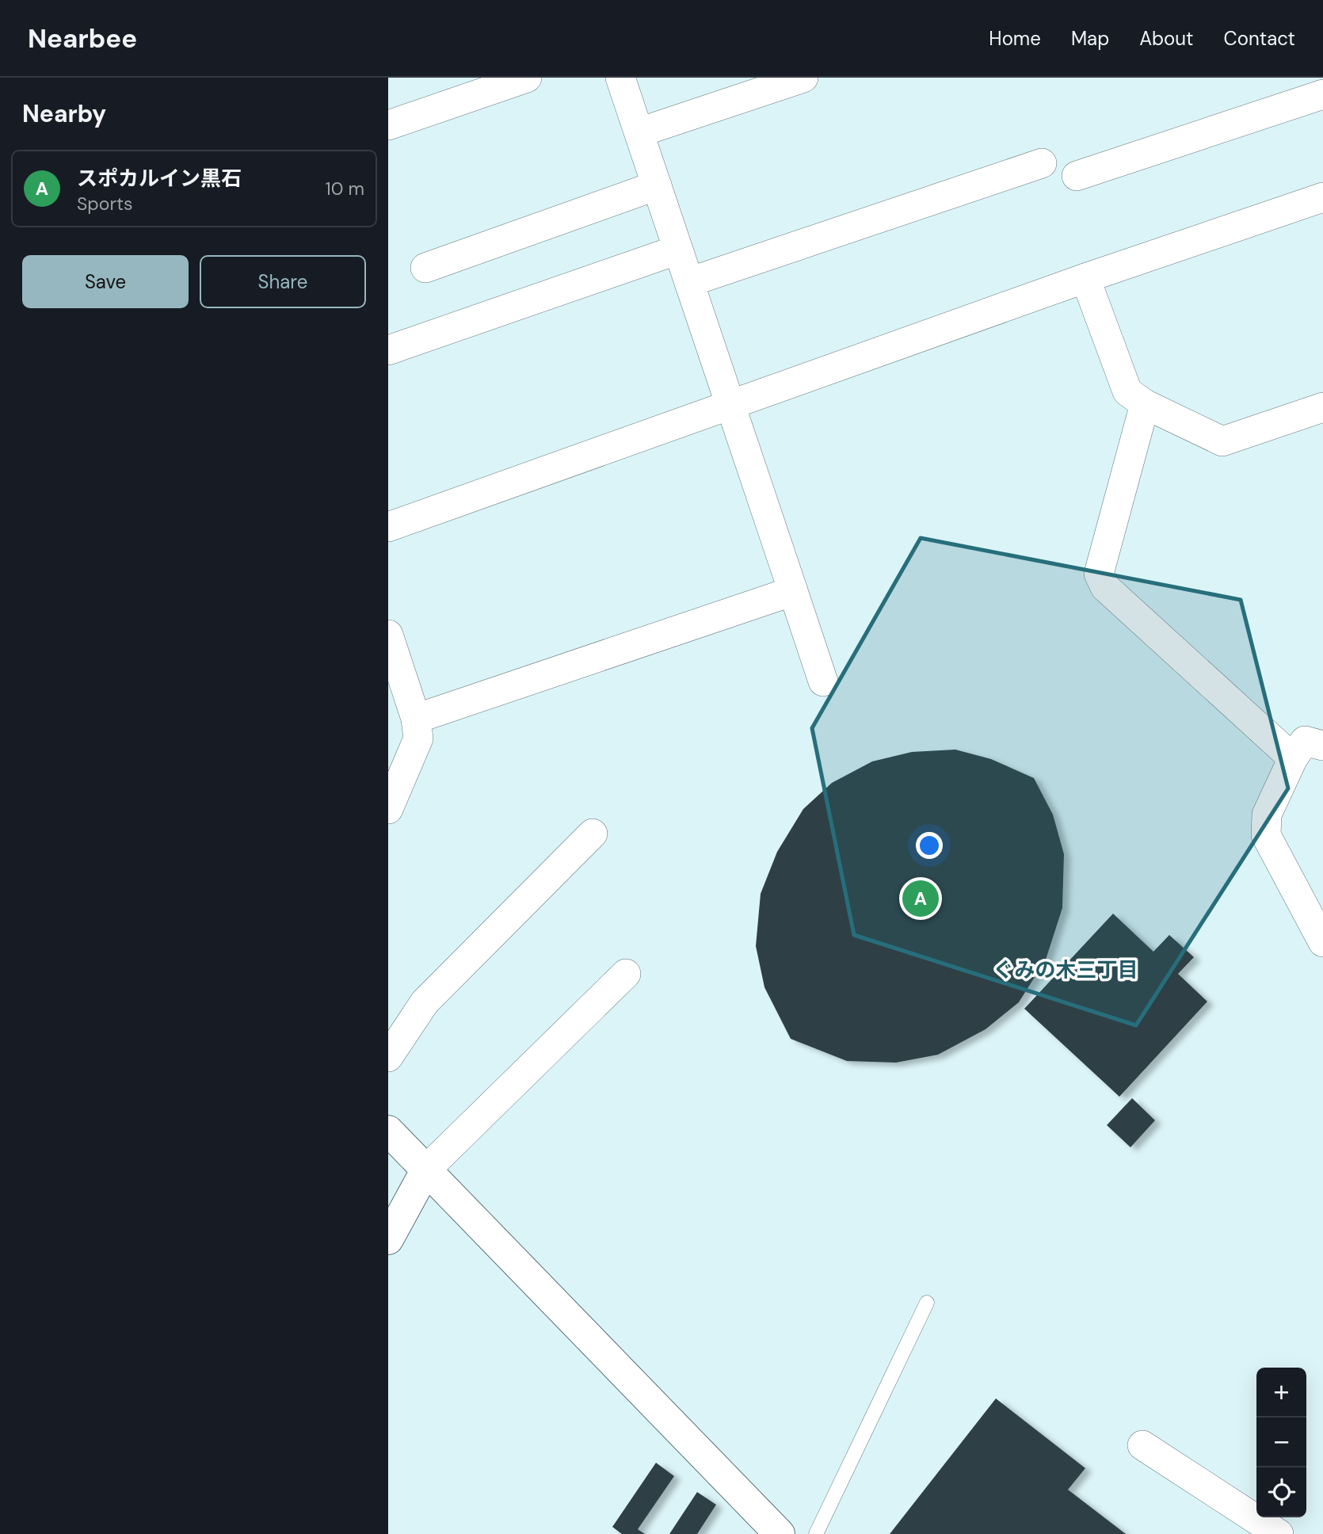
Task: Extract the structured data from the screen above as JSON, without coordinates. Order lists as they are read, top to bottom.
{
  "districts": ["ぐみの木三丁目"],
  "page": {
    "header": "Nearbee",
    "nav": [
      "Home",
      "Map",
      "About",
      "Contact"
    ],
    "heading": "Nearby",
    "list": [
      {
        "mark": "A",
        "name": "スポカルイン黒石",
        "note": "Sports",
        "value": "10 m"
      }
    ],
    "buttons": ["Save", "Share"],
    "pins": "A",
    "map_buttons": ["+", "−"]
  }
}
